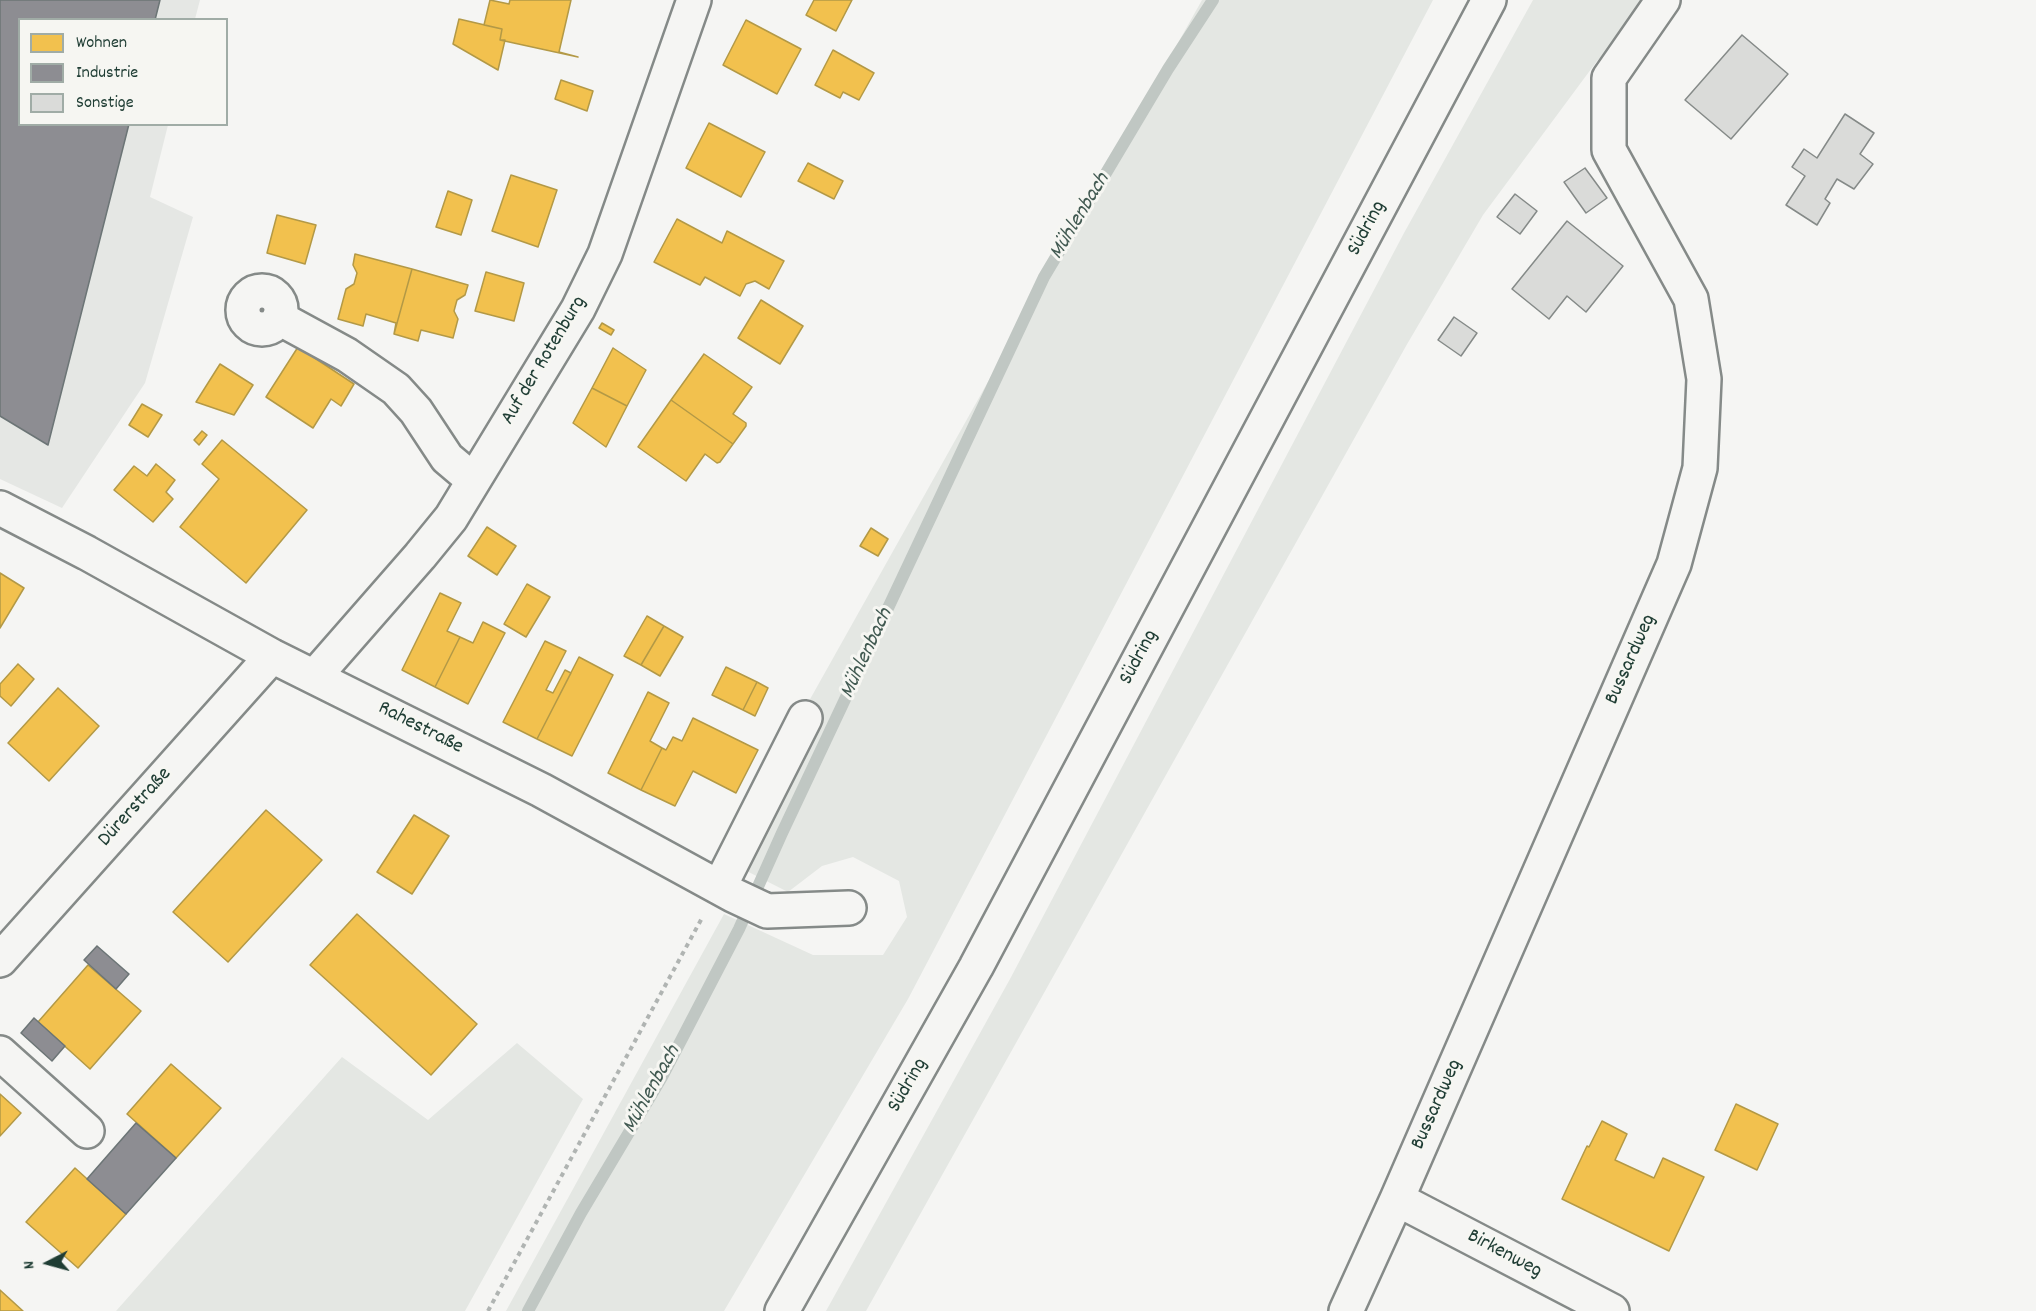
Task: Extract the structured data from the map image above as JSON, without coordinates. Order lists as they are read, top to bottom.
{
  "streets": {
    "street": [
      "Südring",
      "Auf der Rotenburg",
      "Bussardweg",
      "Rahestraße",
      "Dürerstraße",
      "Birkenweg"
    ]
  },
  "crossings": [
    ["Auf der Rotenburg", "Rahestraße"],
    ["Bussardweg", "Birkenweg"],
    ["Rahestraße", "Dürerstraße"]
  ],
  "water": ["Mühlenbach"],
  "legend": ["Wohnen", "Industrie", "Sonstige"],
  "north": "left"
}
